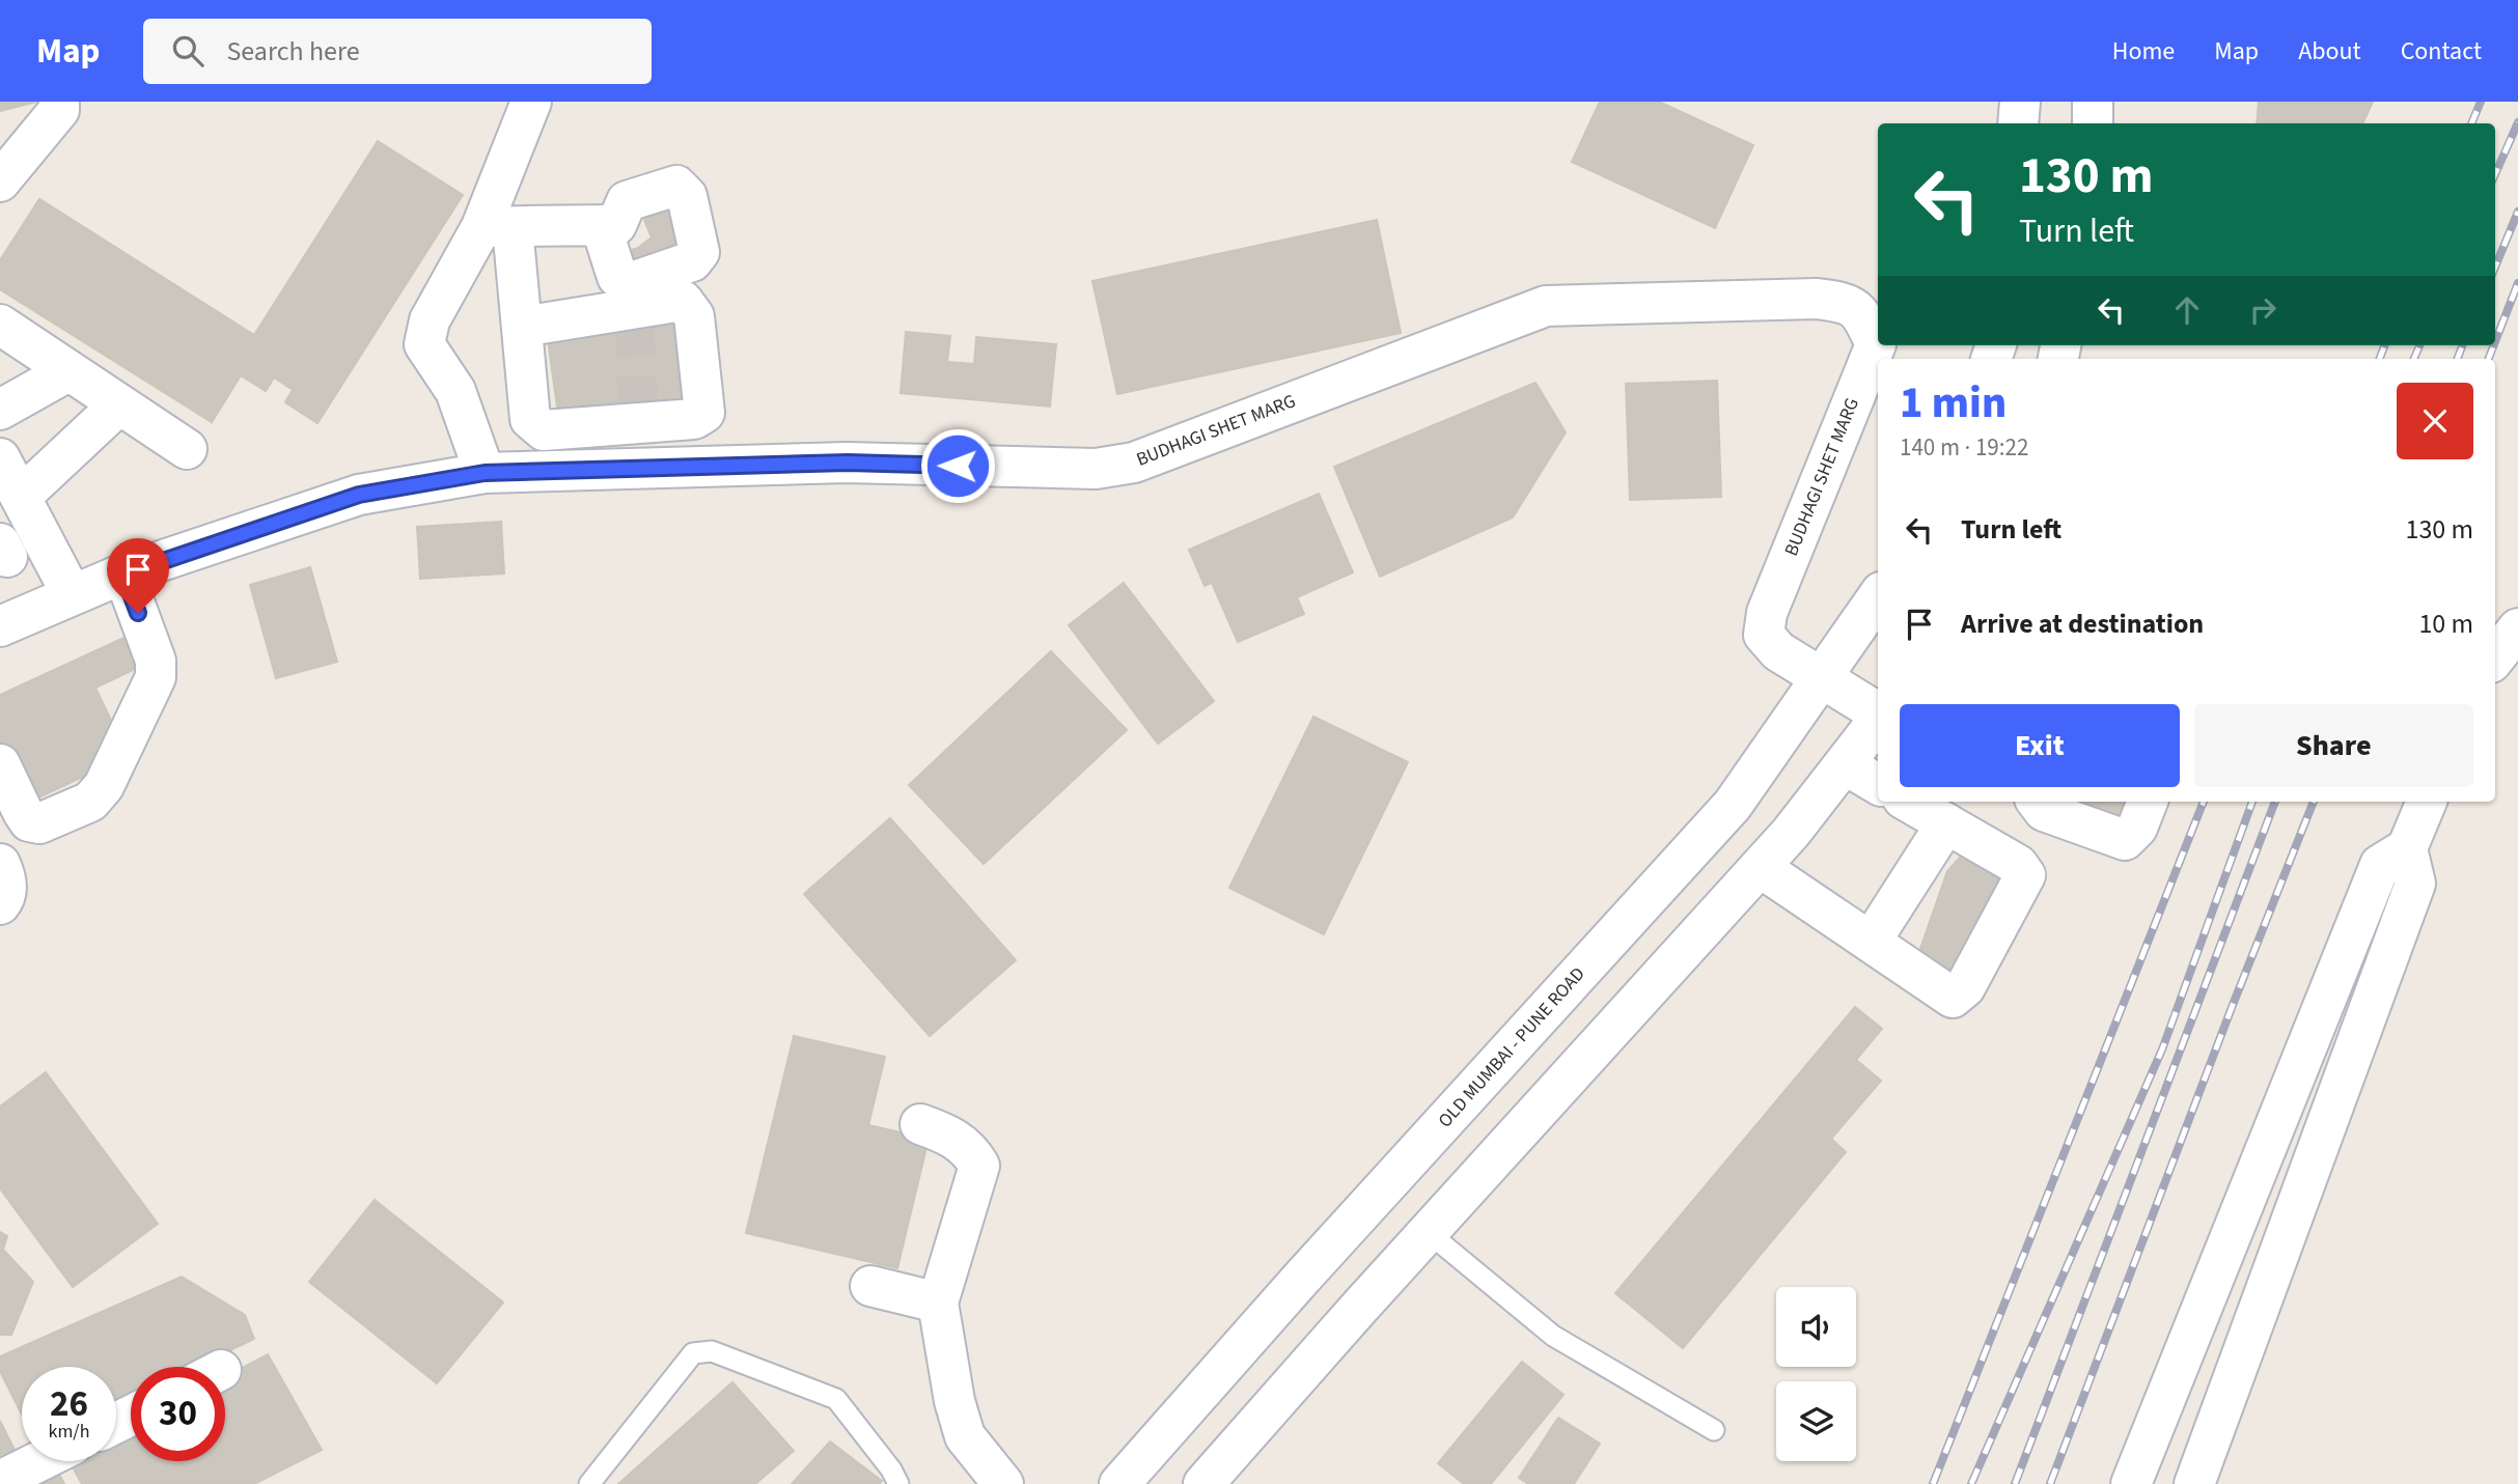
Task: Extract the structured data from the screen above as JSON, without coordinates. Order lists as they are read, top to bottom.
{
  "streets": {
    "street": ["BUDHAGI SHET MARG", "OLD MUMBAI - PUNE ROAD"]
  },
  "crossings": [
    ["BUDHAGI SHET MARG", "OLD MUMBAI - PUNE ROAD"]
  ],
  "page": {
    "header": "Map",
    "search": "Search here",
    "nav": [
      "Home",
      "Map",
      "About",
      "Contact"
    ],
    "turn": ["130 m", "Turn left"],
    "heading": ["1 min", "140 m · 19:22"],
    "list": [
      {
        "name": "Turn left",
        "value": "130 m"
      },
      {
        "name": "Arrive at destination",
        "value": "10 m"
      }
    ],
    "buttons": ["Exit", "Share"],
    "speed": "26 km/h",
    "limit": "30"
  }
}
